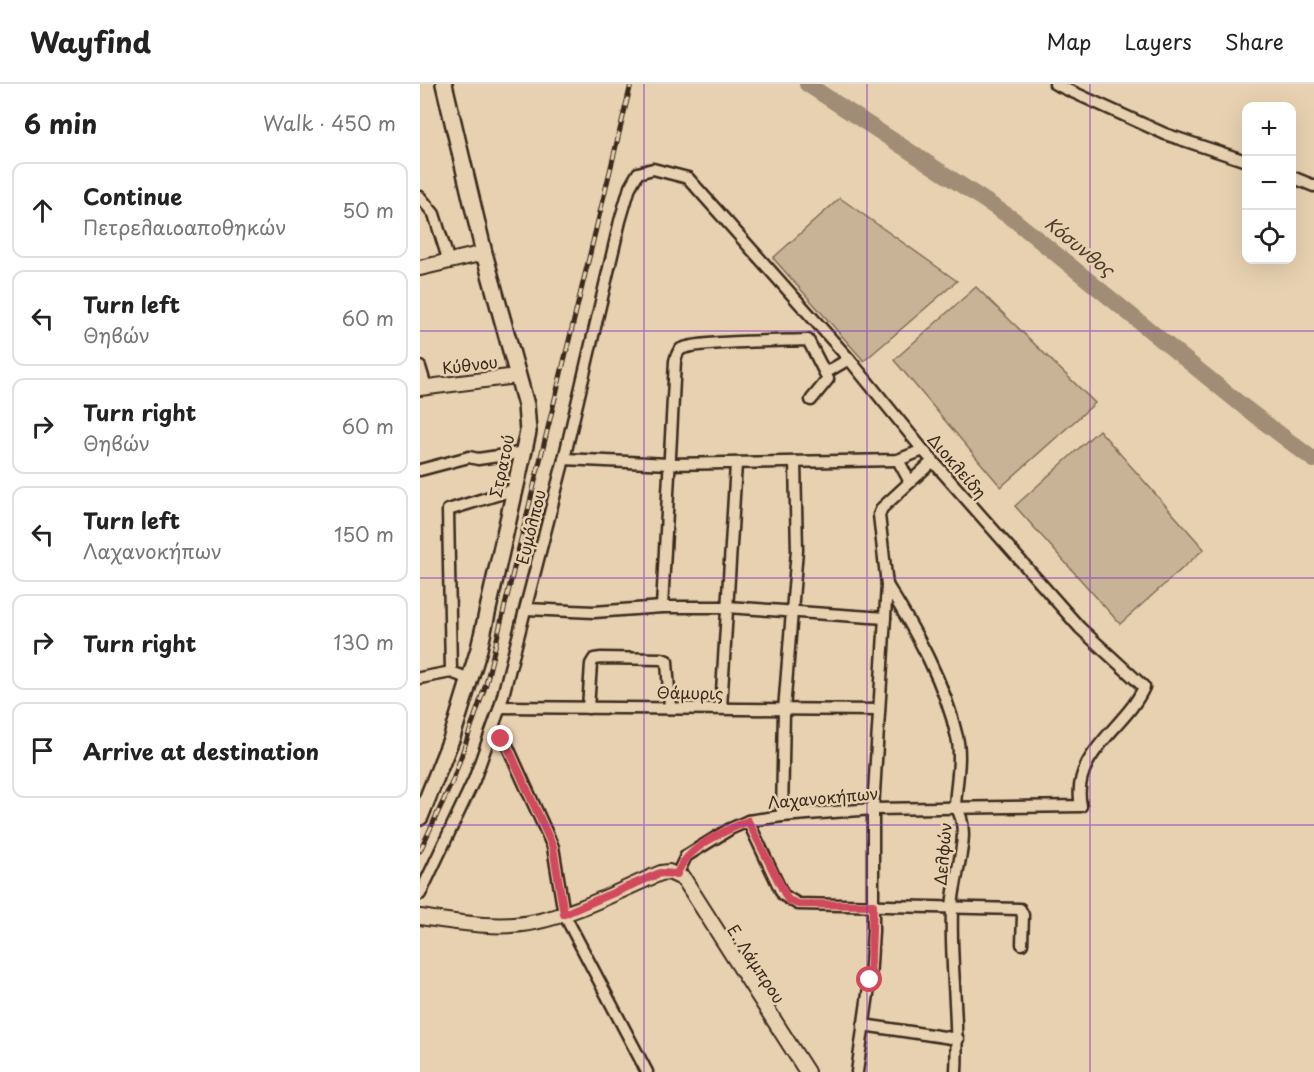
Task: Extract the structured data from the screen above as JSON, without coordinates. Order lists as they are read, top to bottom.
{
  "streets": {
    "main road": ["Στρατού"],
    "street": [
      "Κύθνου",
      "Διοκλείδη",
      "Ευμόλπου",
      "Θάμυρις",
      "Λαχανοκήπων",
      "Δελφών",
      "Ε. Λάμπρου"
    ]
  },
  "crossings": [
    ["Κύθνου", "Στρατού"],
    ["Διοκλείδη", "Ευμόλπου"],
    ["Διοκλείδη", "Λαχανοκήπων"],
    ["Ευμόλπου", "Θάμυρις"],
    ["Λαχανοκήπων", "Δελφών"],
    ["Λαχανοκήπων", "Ε. Λάμπρου"]
  ],
  "water": ["Κόσυνθος"],
  "page": {
    "header": "Wayfind",
    "nav": ["Map", "Layers", "Share"],
    "heading": ["6 min", "Walk · 450 m"],
    "map_buttons": ["+", "−"],
    "list": [
      ["Continue", "Πετρελαιοαποθηκών", "50 m"],
      ["Turn left", "Θηβών", "60 m"],
      ["Turn right", "Θηβών", "60 m"],
      ["Turn left", "Λαχανοκήπων", "150 m"],
      ["Turn right", "130 m"],
      "Arrive at destination"
    ]
  }
}
